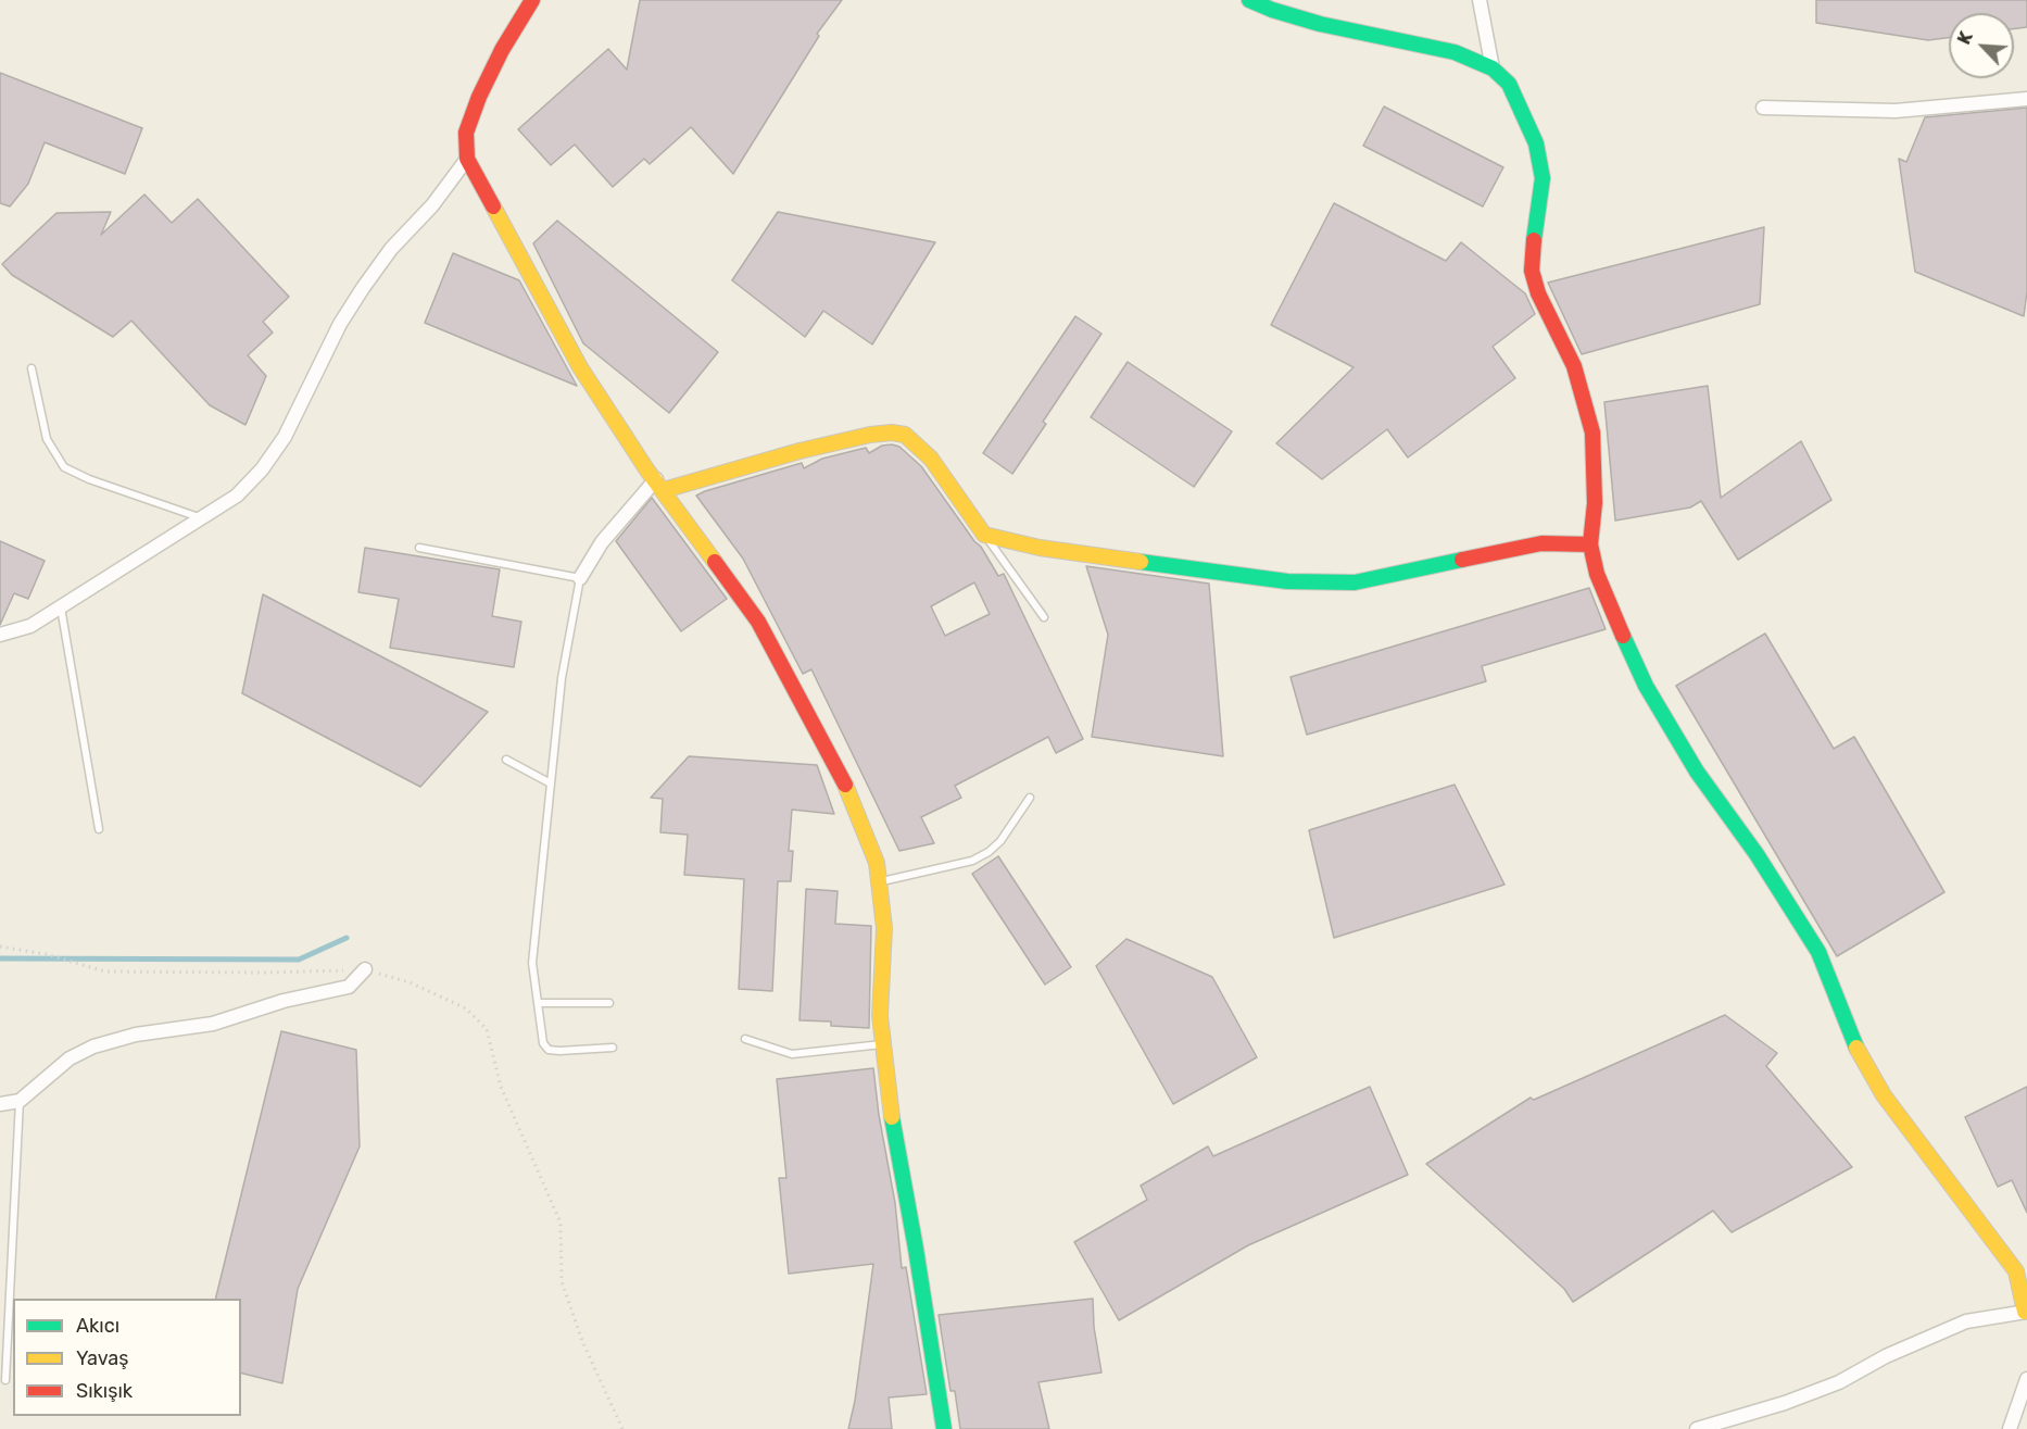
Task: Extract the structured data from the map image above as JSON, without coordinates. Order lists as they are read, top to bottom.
{
  "legend": ["Akıcı", "Yavaş", "Sıkışık"],
  "north": "top left"
}
